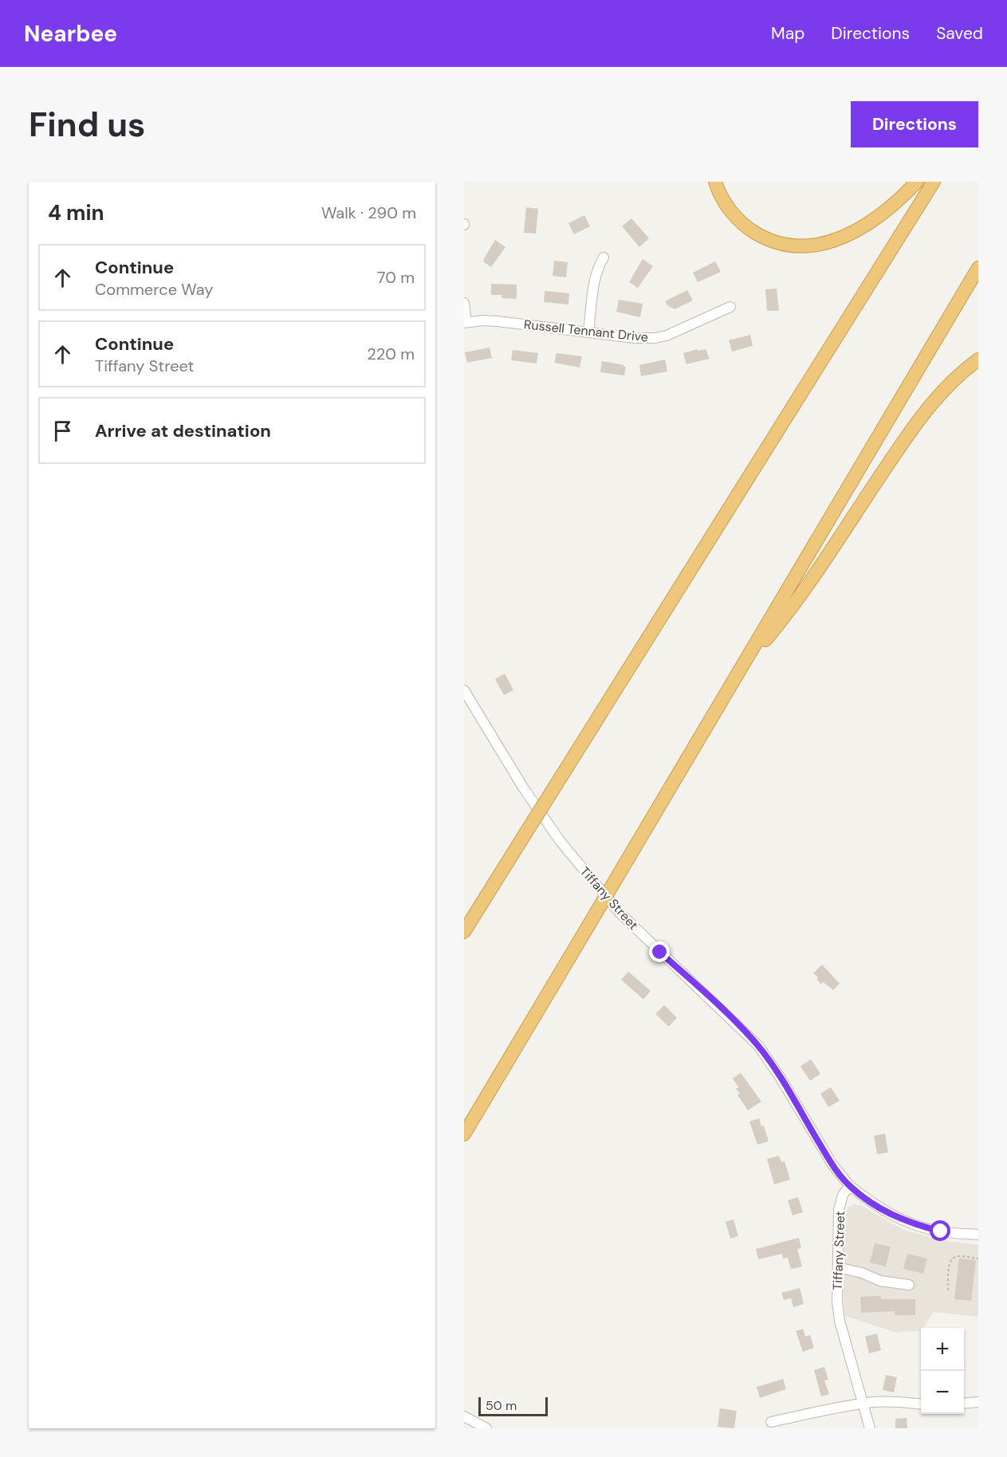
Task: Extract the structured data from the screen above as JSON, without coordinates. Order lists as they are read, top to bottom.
{
  "streets": {
    "street": ["Russell Tennant Drive", "Tiffany Street"]
  },
  "scale_bar": "50 m",
  "page": {
    "header": "Nearbee",
    "nav": ["Map", "Directions", "Saved"],
    "buttons": "Directions",
    "title": "Find us",
    "heading": ["4 min", "Walk · 290 m"],
    "list": [
      ["Continue", "Commerce Way", "70 m"],
      ["Continue", "Tiffany Street", "220 m"],
      "Arrive at destination"
    ],
    "map_buttons": ["+", "−"],
    "scale": "50 m"
  }
}
